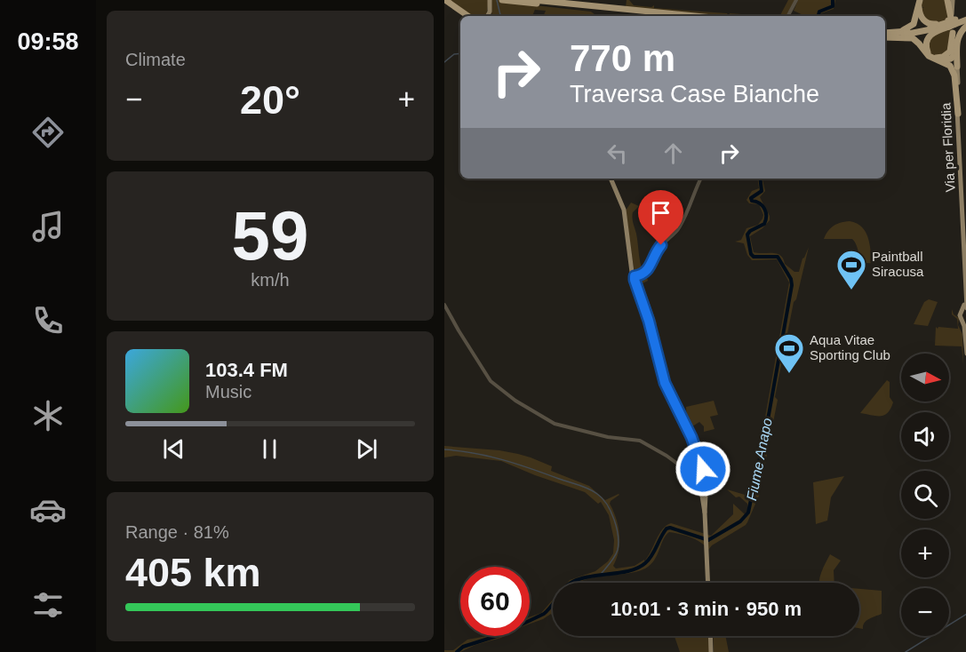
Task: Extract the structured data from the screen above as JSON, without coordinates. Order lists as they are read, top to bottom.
{
  "streets": {
    "main road": ["Via per Floridia"]
  },
  "water": ["Fiume Anapo"],
  "places": {
    "sports": ["Paintball Siracusa", "Aqua Vitae Sporting Club"]
  },
  "north": "right",
  "page": {
    "tabs": "09:58",
    "tile": [
      "Climate",
      ["59", "km/h"],
      ["Range · 81%", "405 km"]
    ],
    "turn": ["770 m", "Traversa Case Bianche"],
    "heat": ["−", "20°", "+"],
    "song": ["103.4 FM", "Music"],
    "map_buttons": ["+", "−"],
    "limit": "60",
    "trip": "10:01 · 3 min · 950 m"
  }
}
